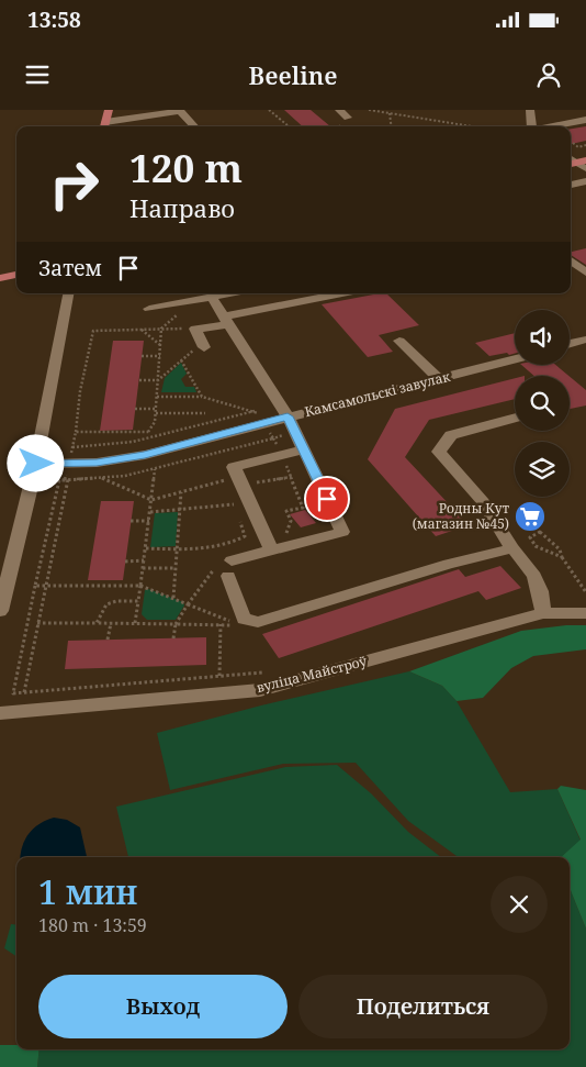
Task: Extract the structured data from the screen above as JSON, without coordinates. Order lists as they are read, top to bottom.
{
  "streets": {
    "street": ["Камсамольскі завулак", "вуліца Майстроў"]
  },
  "places": {
    "supermarket": ["Родны Кут (магазин №45)"]
  },
  "page": {
    "status": "13:58",
    "header": "Beeline",
    "turn": ["120 m", "Направо"],
    "then": "Затем",
    "heading": ["1 мин", "180 m · 13:59"],
    "buttons": ["Выход", "Поделиться"]
  }
}
